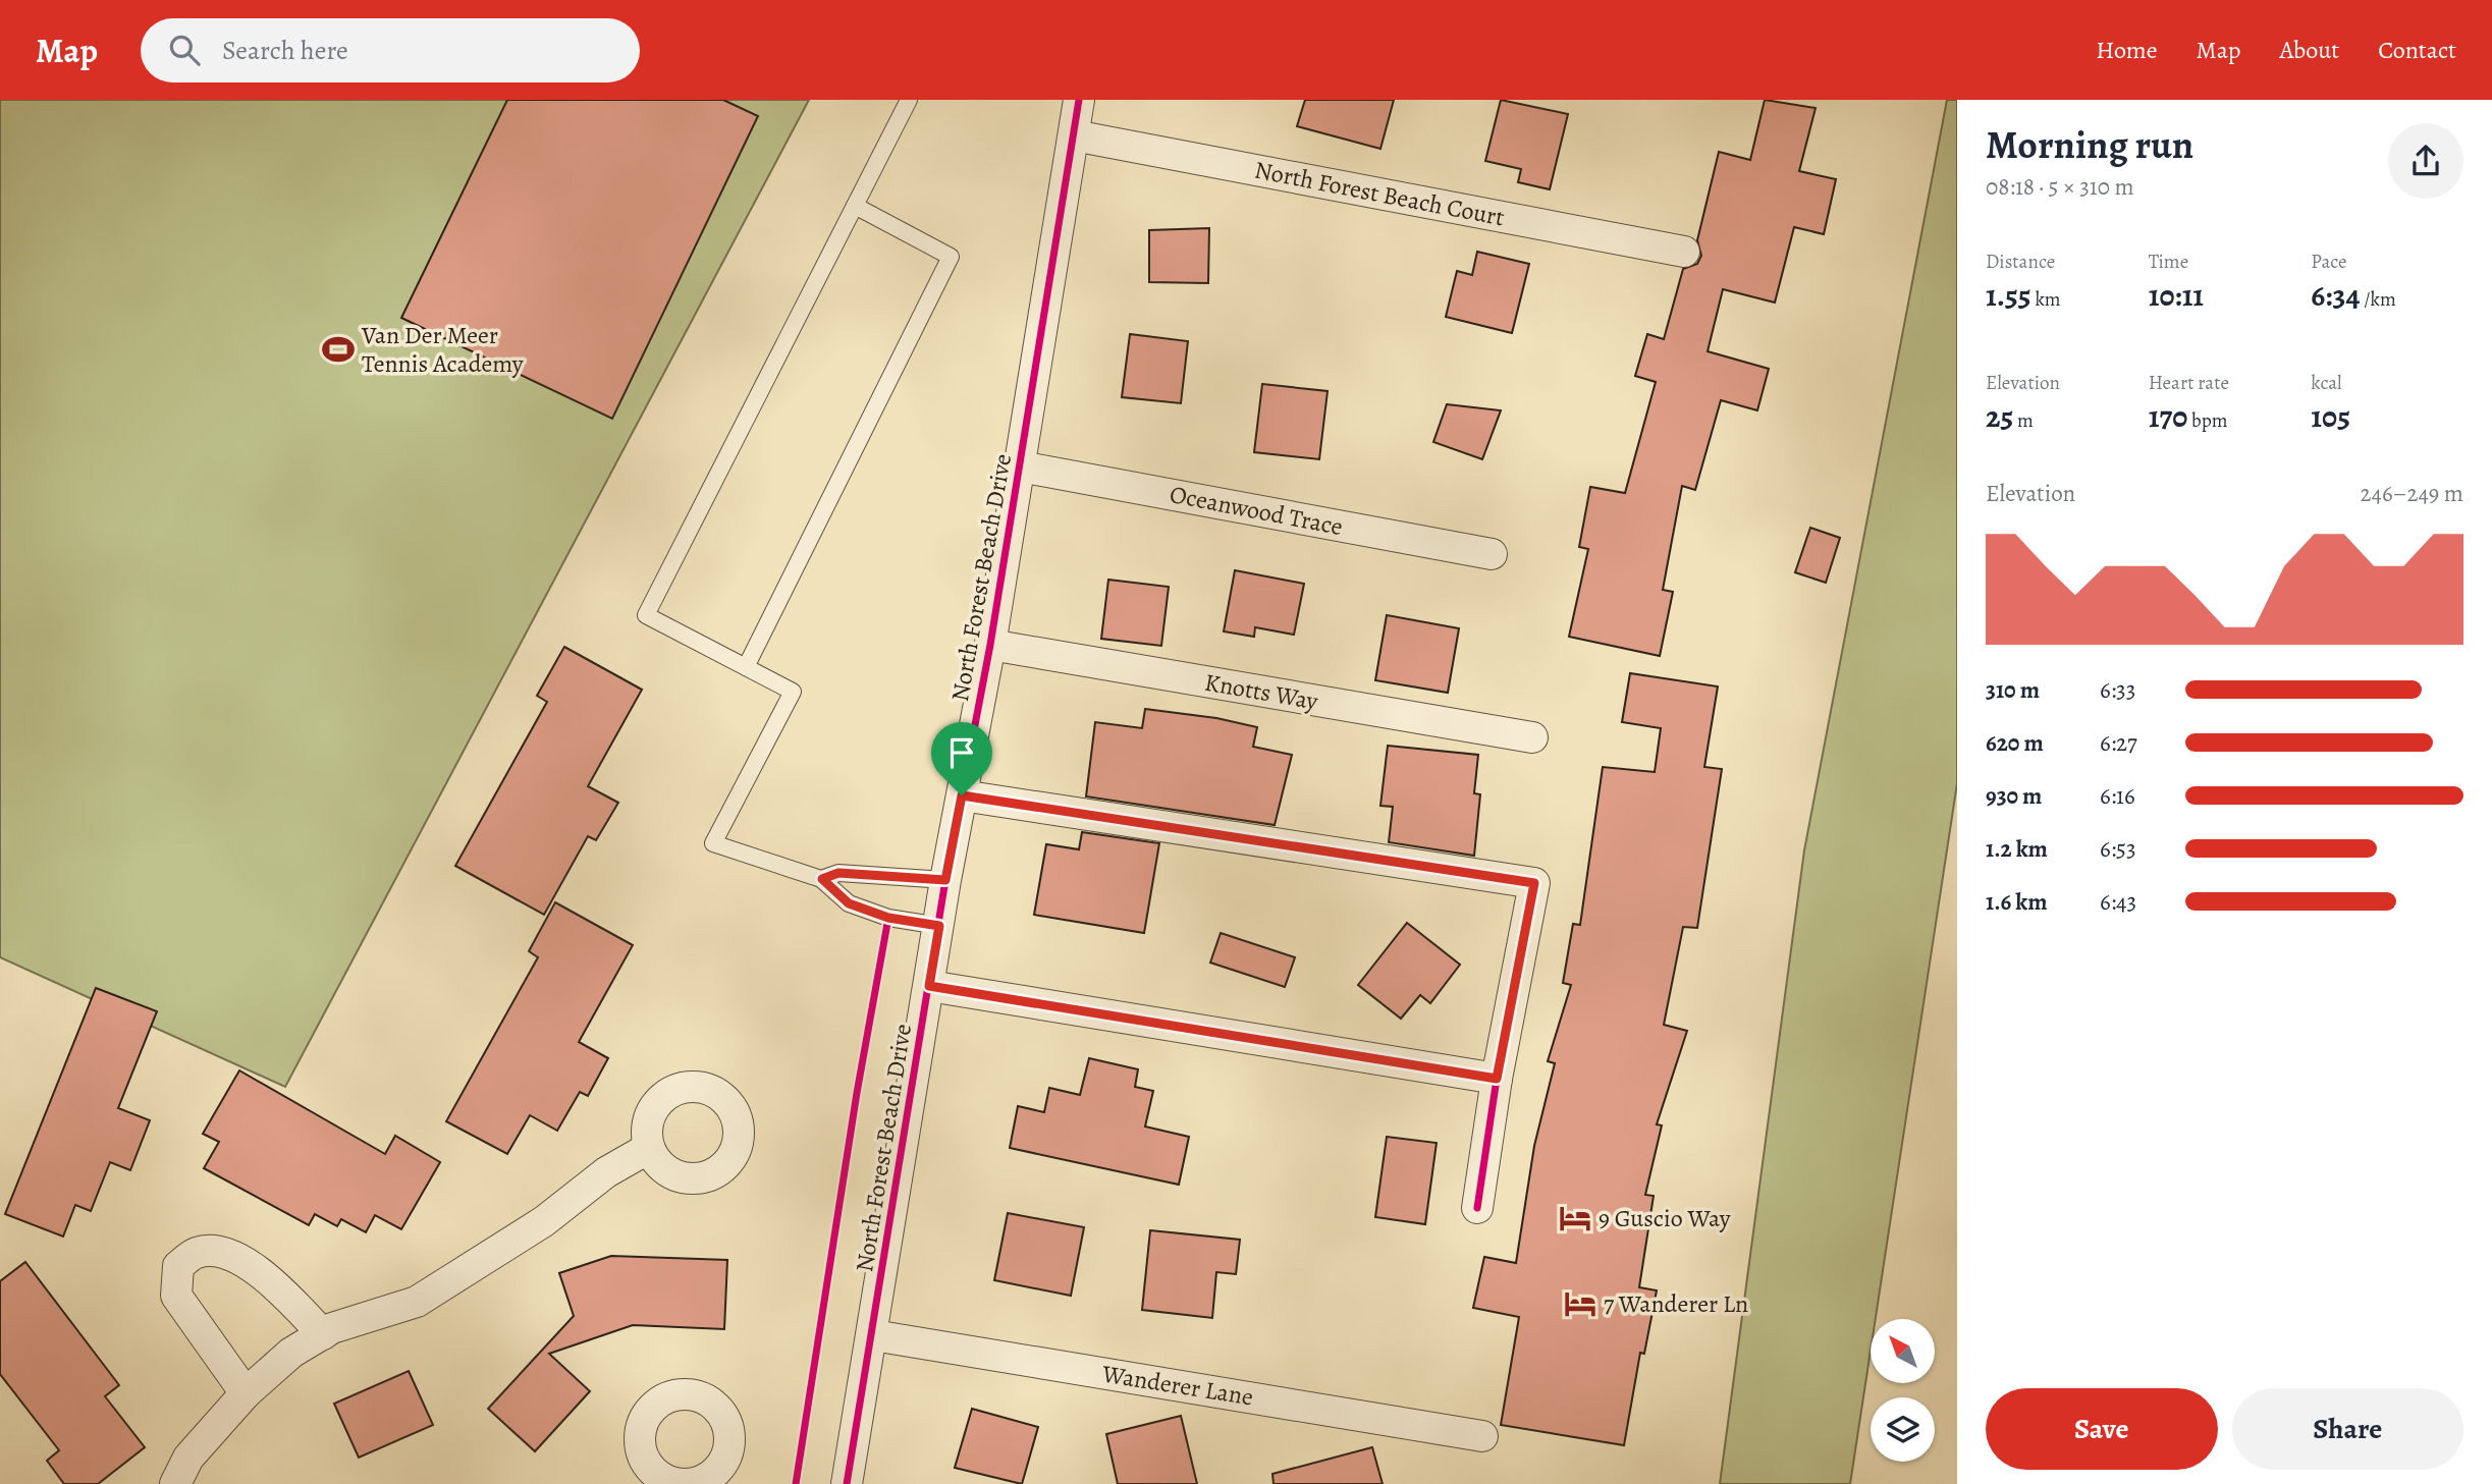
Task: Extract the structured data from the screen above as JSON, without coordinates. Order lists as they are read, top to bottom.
{
  "streets": {
    "street": [
      "North Forest Beach Court",
      "Oceanwood Trace",
      "North Forest Beach Drive",
      "Knotts Way",
      "Wanderer Lane"
    ]
  },
  "crossings": [
    ["North Forest Beach Court", "North Forest Beach Drive"],
    ["Oceanwood Trace", "North Forest Beach Drive"],
    ["North Forest Beach Drive", "Knotts Way"],
    ["North Forest Beach Drive", "Wanderer Lane"]
  ],
  "places": {
    "sports": ["Van Der Meer Tennis Academy"],
    "hotel": ["9 Guscio Way", "7 Wanderer Ln"]
  },
  "north": "top left",
  "page": {
    "header": "Map",
    "search": "Search here",
    "nav": [
      "Home",
      "Map",
      "About",
      "Contact"
    ],
    "heading": ["Morning run", "08:18 · 5 × 310 m"],
    "stats": [
      ["Distance", "1.55 km"],
      ["Time", "10:11"],
      ["Pace", "6:34 /km"],
      ["Elevation", "25 m"],
      ["Heart rate", "170 bpm"],
      ["kcal", "105"]
    ],
    "chart": ["Elevation", "246–249 m"],
    "list": [
      {
        "name": "310 m",
        "note": "6:33"
      },
      {
        "name": "620 m",
        "note": "6:27"
      },
      {
        "name": "930 m",
        "note": "6:16"
      },
      {
        "name": "1.2 km",
        "note": "6:53"
      },
      {
        "name": "1.6 km",
        "note": "6:43"
      }
    ],
    "buttons": ["Save", "Share"]
  }
}
